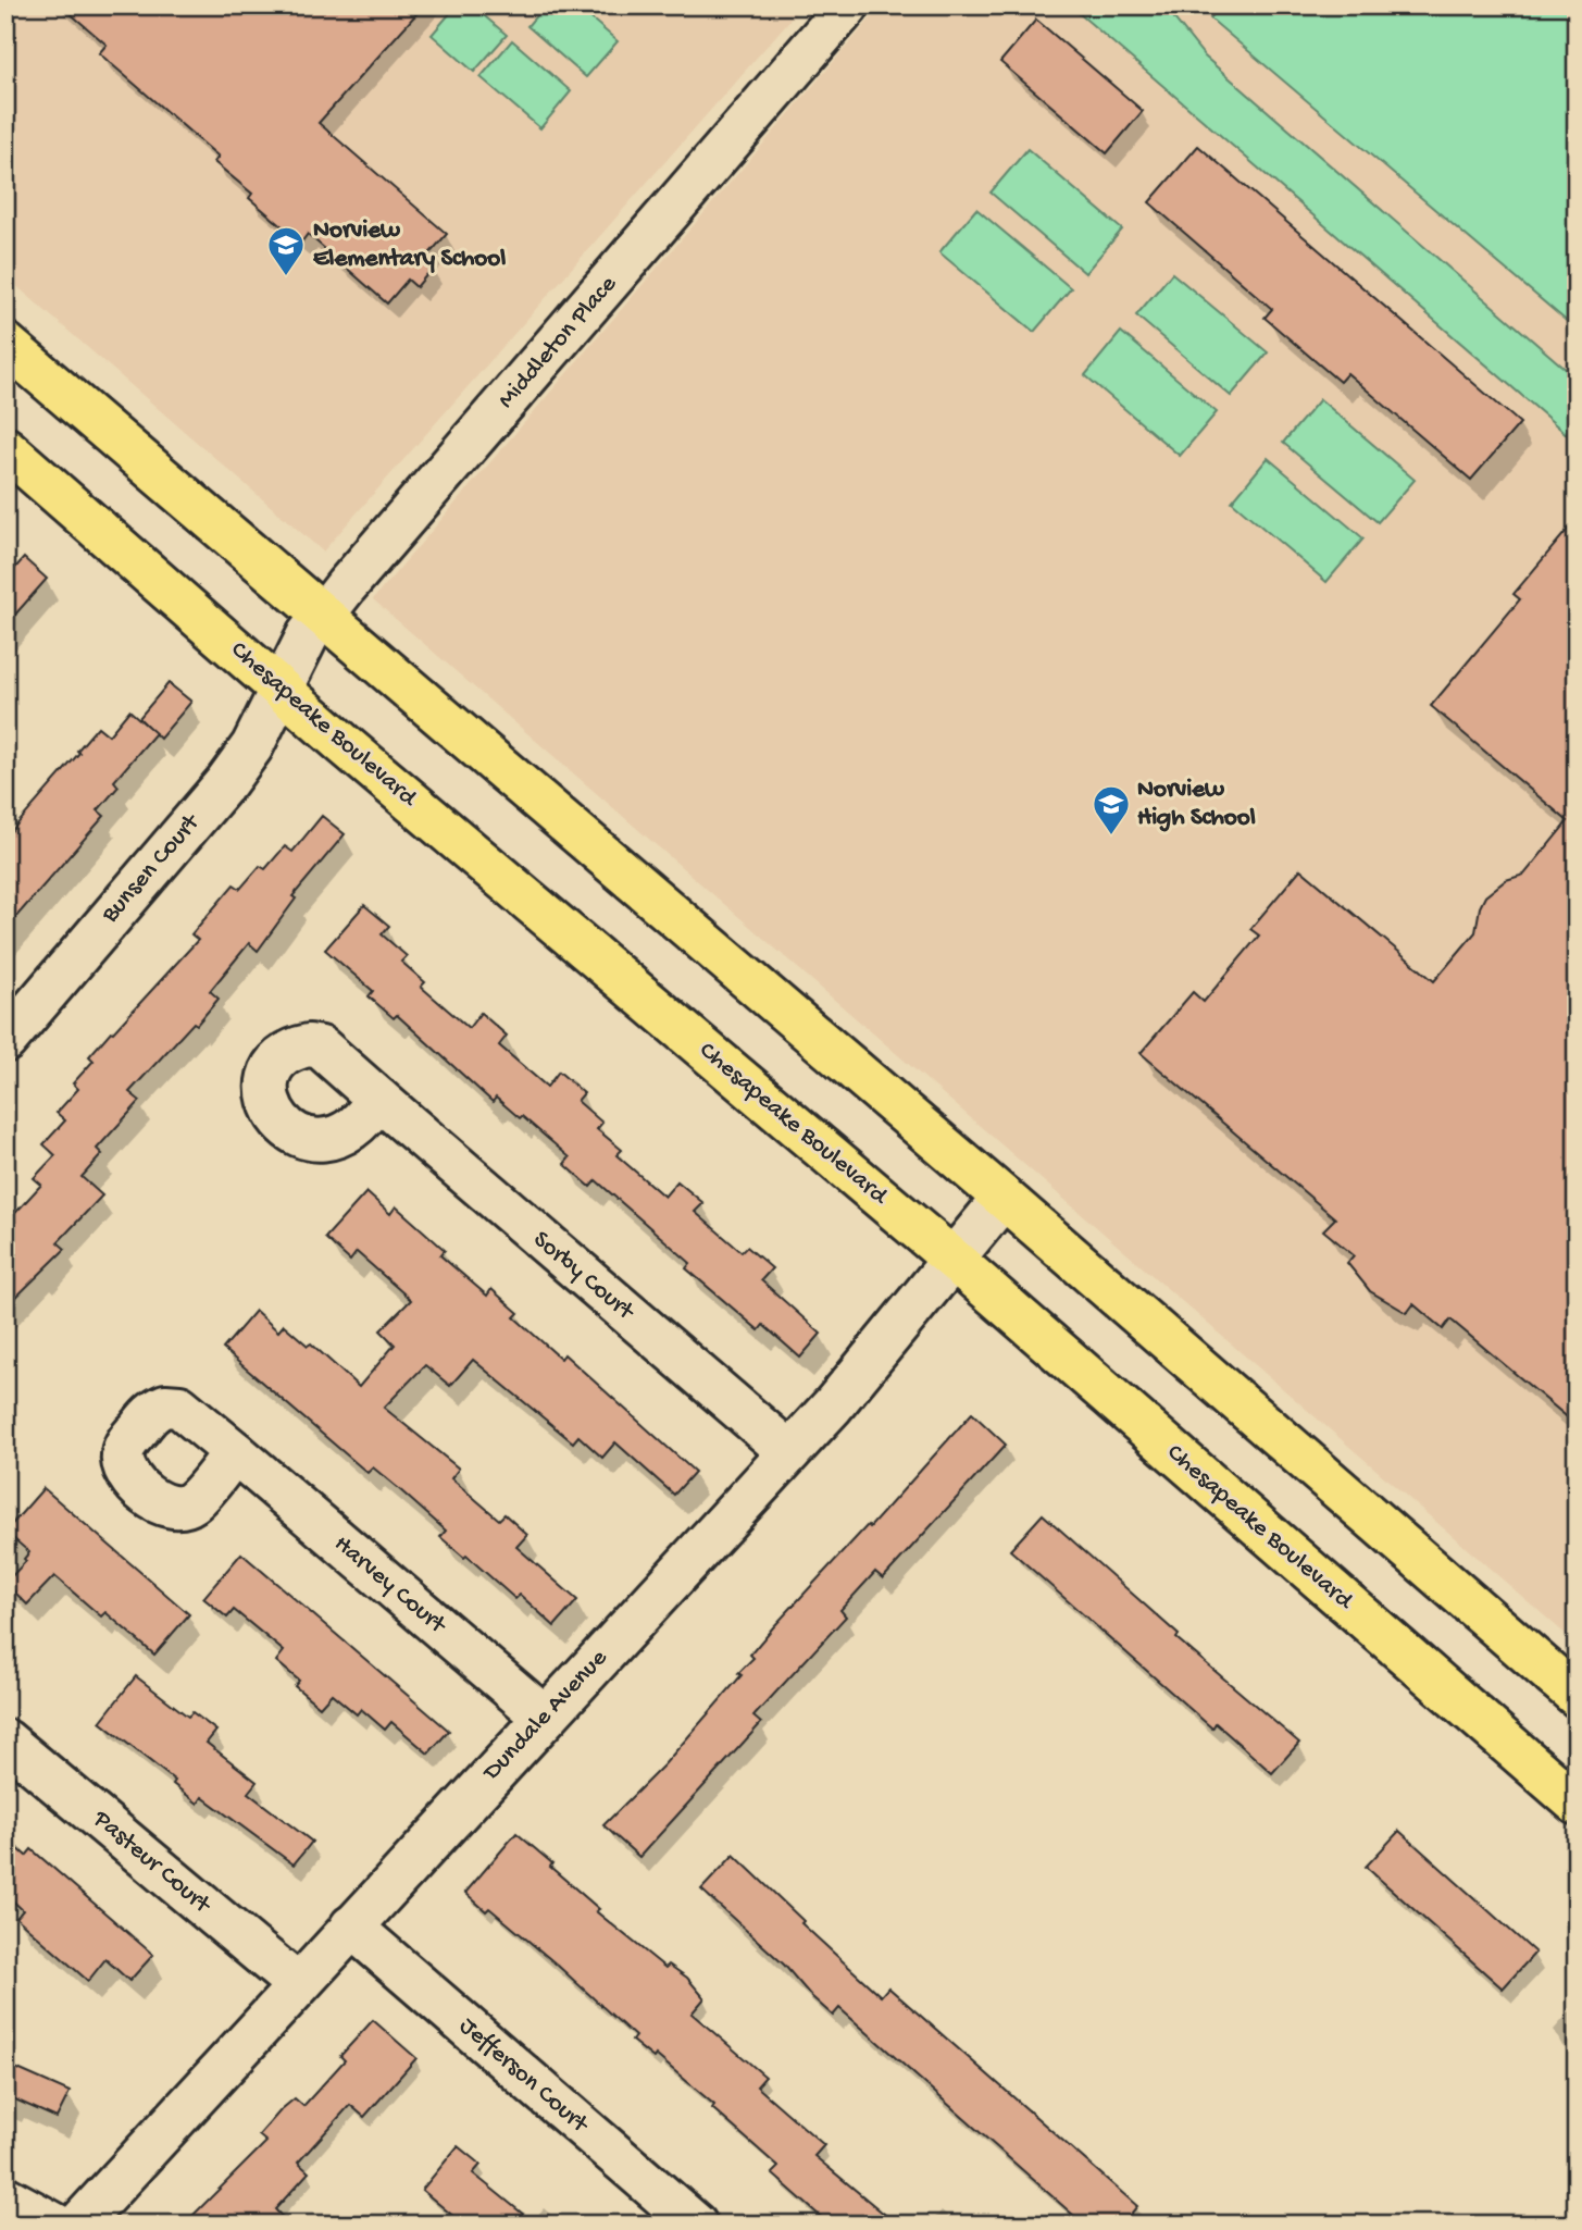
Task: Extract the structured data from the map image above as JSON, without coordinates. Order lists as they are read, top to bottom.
{
  "streets": {
    "main road": ["Chesapeake Boulevard"],
    "street": [
      "Middleton Place",
      "Bunsen Court",
      "Sorby Court",
      "Harvey Court",
      "Dundale Avenue",
      "Pasteur Court",
      "Jefferson Court"
    ]
  },
  "crossings": [
    ["Middleton Place", "Chesapeake Boulevard"],
    ["Middleton Place", "Bunsen Court"],
    ["Chesapeake Boulevard", "Bunsen Court"],
    ["Chesapeake Boulevard", "Dundale Avenue"],
    ["Sorby Court", "Dundale Avenue"],
    ["Harvey Court", "Dundale Avenue"],
    ["Dundale Avenue", "Pasteur Court"],
    ["Dundale Avenue", "Jefferson Court"]
  ],
  "places": {
    "school or university": ["Norview Elementary School", "Norview High School"]
  }
}
